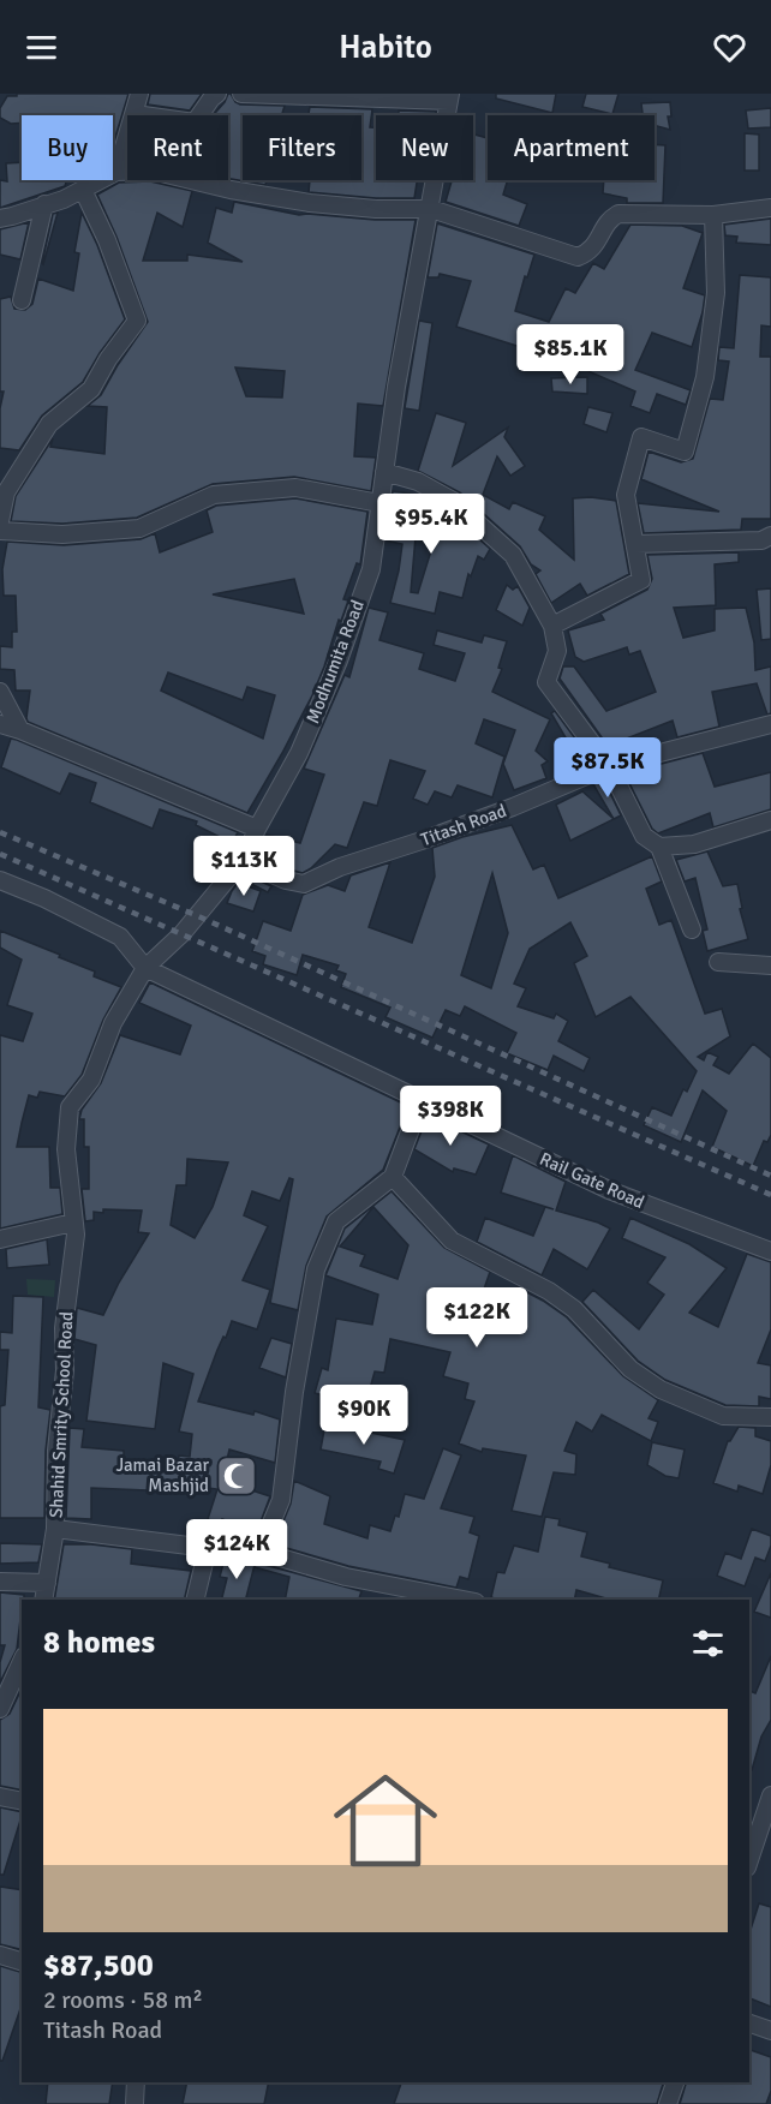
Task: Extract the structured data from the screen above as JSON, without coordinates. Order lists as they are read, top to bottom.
{
  "streets": {
    "street": [
      "Modhumita Road",
      "Titash Road",
      "Rail Gate Road",
      "Shahid Smrity School Road"
    ]
  },
  "crossings": [
    ["Modhumita Road", "Titash Road"],
    ["Modhumita Road", "Rail Gate Road"],
    ["Modhumita Road", "Shahid Smrity School Road"],
    ["Rail Gate Road", "Shahid Smrity School Road"]
  ],
  "places": {
    "mosque": ["Jamai Bazar Mashjid"]
  },
  "page": {
    "header": "Habito",
    "chip": [
      "Buy",
      "Rent",
      "Filters",
      "New",
      "Apartment"
    ],
    "price": [
      "$85.1K",
      "$95.4K",
      "$87.5K",
      "$113K",
      "$398K",
      "$122K",
      "$90K",
      "$124K"
    ],
    "heading": "8 homes",
    "list": [
      {
        "name": "$87,500",
        "note": "2 rooms · 58 m² · Titash Road"
      }
    ]
  }
}
